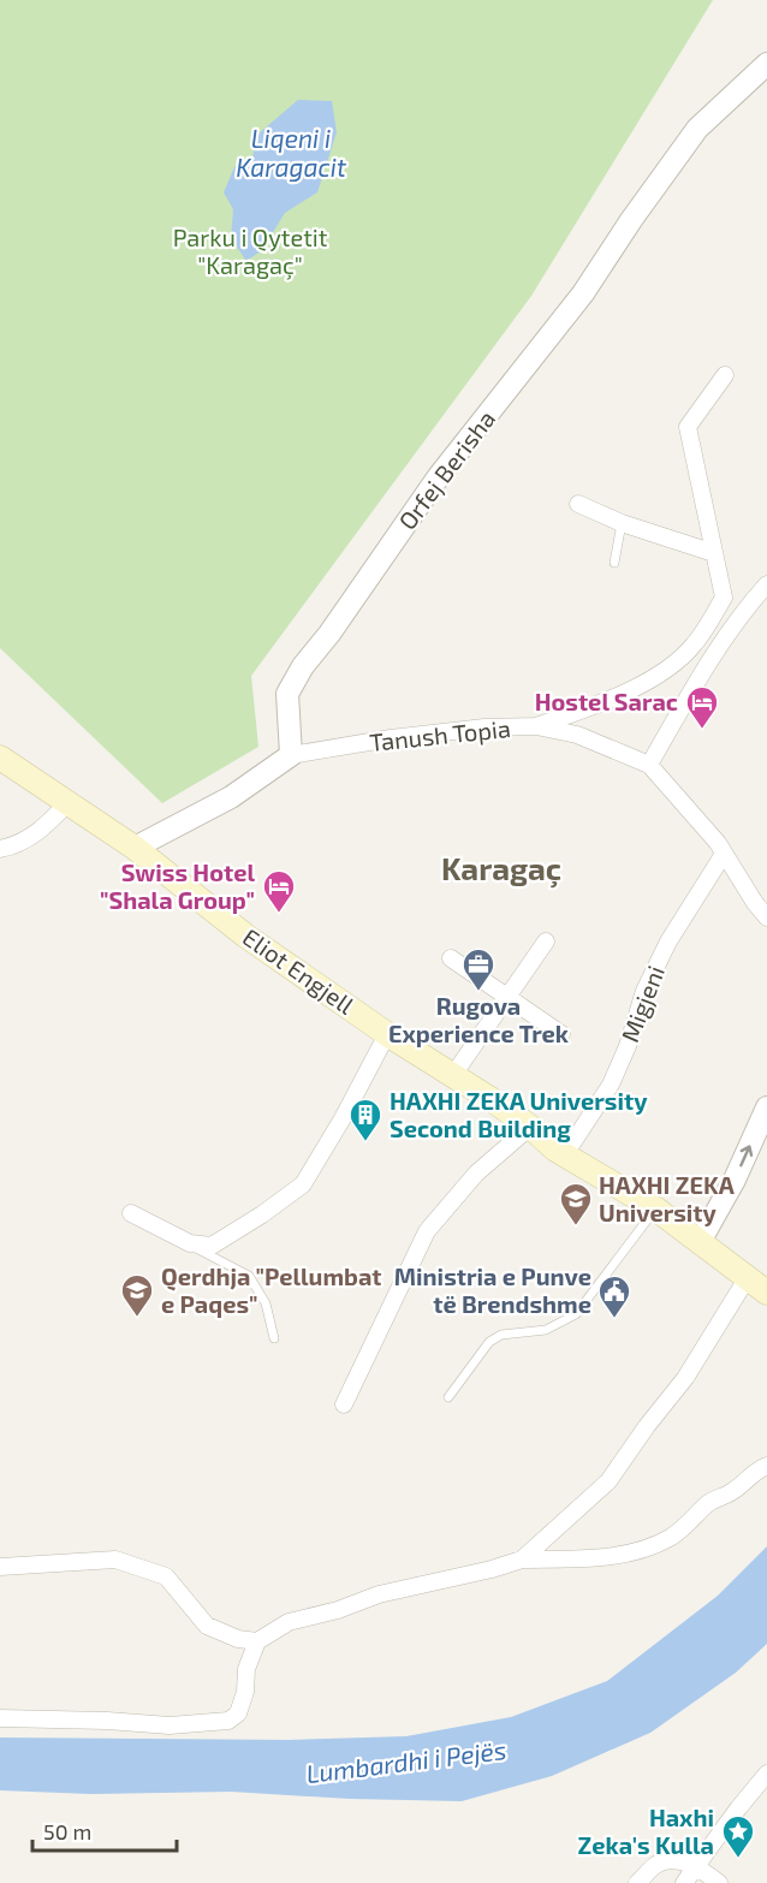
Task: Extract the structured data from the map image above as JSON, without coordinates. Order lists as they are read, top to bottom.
{
  "streets": {
    "main road": ["Eliot Engjell"],
    "street": ["Orfej Berisha", "Tanush Topia", "Migjeni"]
  },
  "crossings": [
    ["Orfej Berisha", "Tanush Topia"],
    ["Tanush Topia", "Migjeni"],
    ["Eliot Engjell", "Migjeni"]
  ],
  "districts": ["Karagaç"],
  "water": ["Liqeni i Karagacit", "Lumbardhi i Pejës"],
  "parks": ["Parku i Qytetit \"Karagaç\""],
  "places": {
    "hotel": ["Hostel Sarac", "Swiss Hotel \"Shala Group\""],
    "office": ["Rugova Experience Trek"],
    "building": ["HAXHI ZEKA University Second Building"],
    "school or university": ["HAXHI ZEKA University", "Qerdhja \"Pellumbat e Paqes\""],
    "public building": ["Ministria e Punve të Brendshme"],
    "place": ["Haxhi Zeka's Kulla"]
  },
  "scale_bar": "50 m"
}
